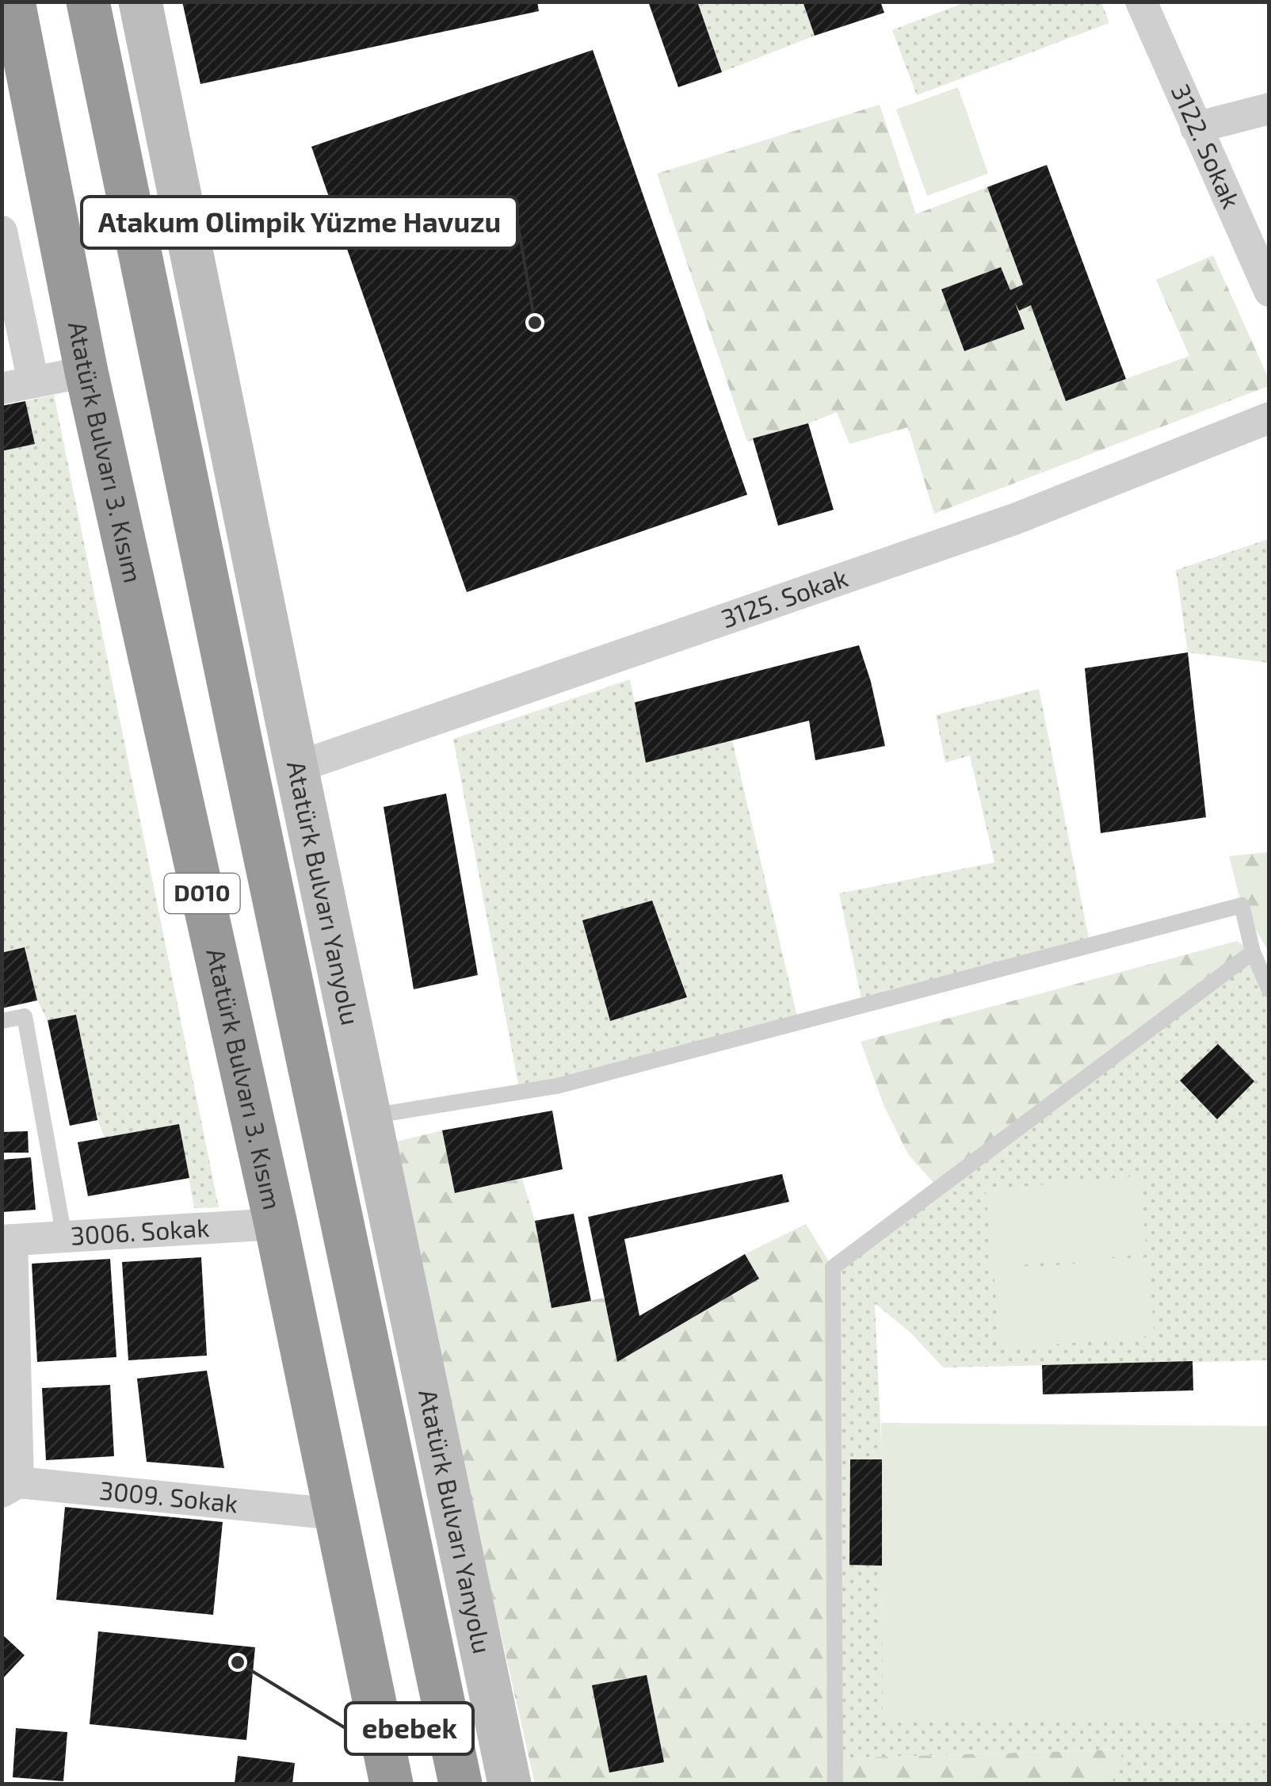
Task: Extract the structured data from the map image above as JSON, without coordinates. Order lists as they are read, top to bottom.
{
  "streets": {
    "highway": ["Atatürk Bulvarı 3. Kısım", "D010"],
    "main road": ["Atatürk Bulvarı Yanyolu"],
    "street": [
      "3122. Sokak",
      "3125. Sokak",
      "3006. Sokak",
      "3009. Sokak"
    ]
  },
  "crossings": [
    ["Atatürk Bulvarı 3. Kısım", "3006. Sokak"],
    ["Atatürk Bulvarı 3. Kısım", "3009. Sokak"],
    ["3125. Sokak", "Atatürk Bulvarı Yanyolu"]
  ],
  "places": ["Atakum Olimpik Yüzme Havuzu", "ebebek"]
}
